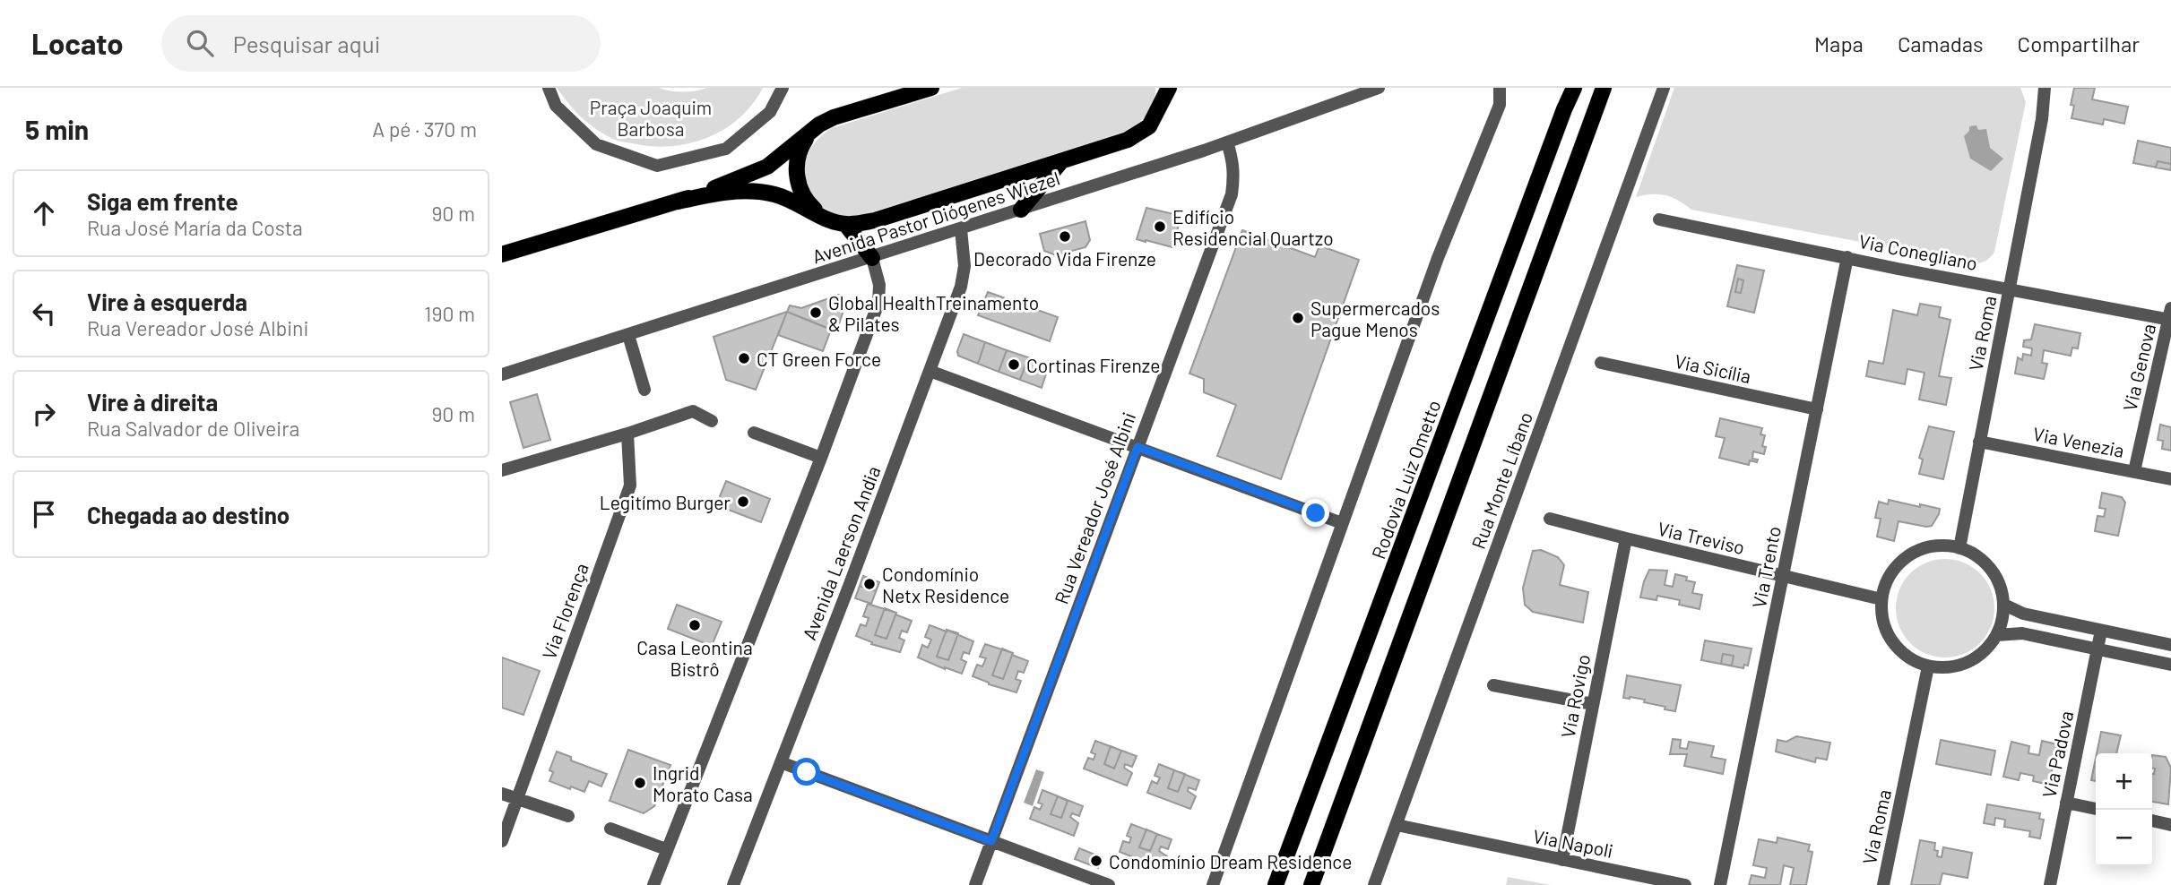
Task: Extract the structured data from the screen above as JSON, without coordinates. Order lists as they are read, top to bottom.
{
  "streets": {
    "main road": ["Rodovia Luiz Ometto"],
    "street": [
      "Avenida Pastor Diógenes Wiezel",
      "Via Conegliano",
      "Via Roma",
      "Via Genova",
      "Via Sicília",
      "Via Venezia",
      "Rua Monte Líbano",
      "Rua Vereador José Albini",
      "Via Treviso",
      "Avenida Laerson Andia",
      "Via Trento",
      "Via Florença",
      "Via Rovigo",
      "Via Padova",
      "Via Napoli"
    ]
  },
  "crossings": [
    ["Avenida Pastor Diógenes Wiezel", "Rua Vereador José Albini"],
    ["Avenida Pastor Diógenes Wiezel", "Avenida Laerson Andia"],
    ["Via Conegliano", "Via Roma"],
    ["Via Conegliano", "Via Genova"],
    ["Via Conegliano", "Via Trento"],
    ["Via Roma", "Via Venezia"],
    ["Via Roma", "Via Treviso"],
    ["Via Genova", "Via Venezia"],
    ["Via Sicília", "Via Trento"],
    ["Rua Monte Líbano", "Via Napoli"],
    ["Via Treviso", "Via Trento"],
    ["Via Treviso", "Via Rovigo"],
    ["Via Rovigo", "Via Napoli"]
  ],
  "parks": ["Praça Joaquim Barbosa"],
  "places": [
    "Edifício Residencial Quartzo",
    "Decorado Vida Firenze",
    "Global HealthTreinamento & Pilates",
    "Supermercados Pague Menos",
    "CT Green Force",
    "Cortinas Firenze",
    "Legitímo Burger",
    "Condomínio Netx Residence",
    "Casa Leontina Bistrô",
    "Ingrid Morato Casa",
    "Condomínio Dream Residence"
  ],
  "page": {
    "header": "Locato",
    "search": "Pesquisar aqui",
    "nav": ["Mapa", "Camadas", "Compartilhar"],
    "heading": ["5 min", "A pé · 370 m"],
    "list": [
      ["Siga em frente", "Rua José María da Costa", "90 m"],
      ["Vire à esquerda", "Rua Vereador José Albini", "190 m"],
      ["Vire à direita", "Rua Salvador de Oliveira", "90 m"],
      "Chegada ao destino"
    ],
    "map_buttons": ["+", "−"]
  }
}
